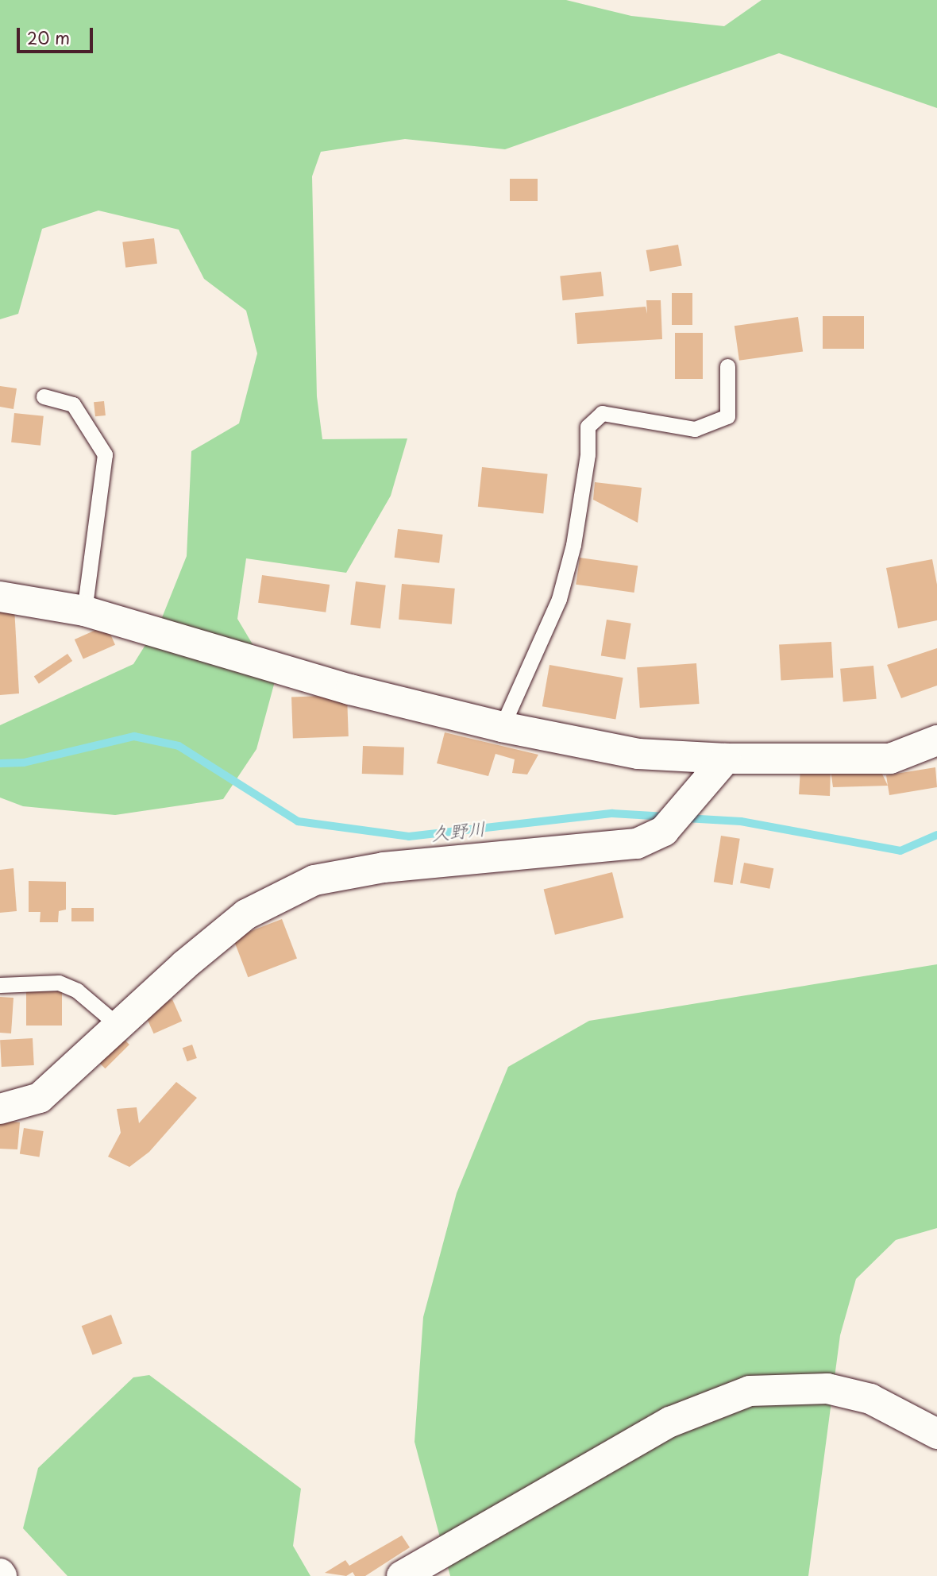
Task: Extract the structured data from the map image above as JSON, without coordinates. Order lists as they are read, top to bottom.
{
  "water": ["久野川"],
  "scale_bar": "20 m"
}
